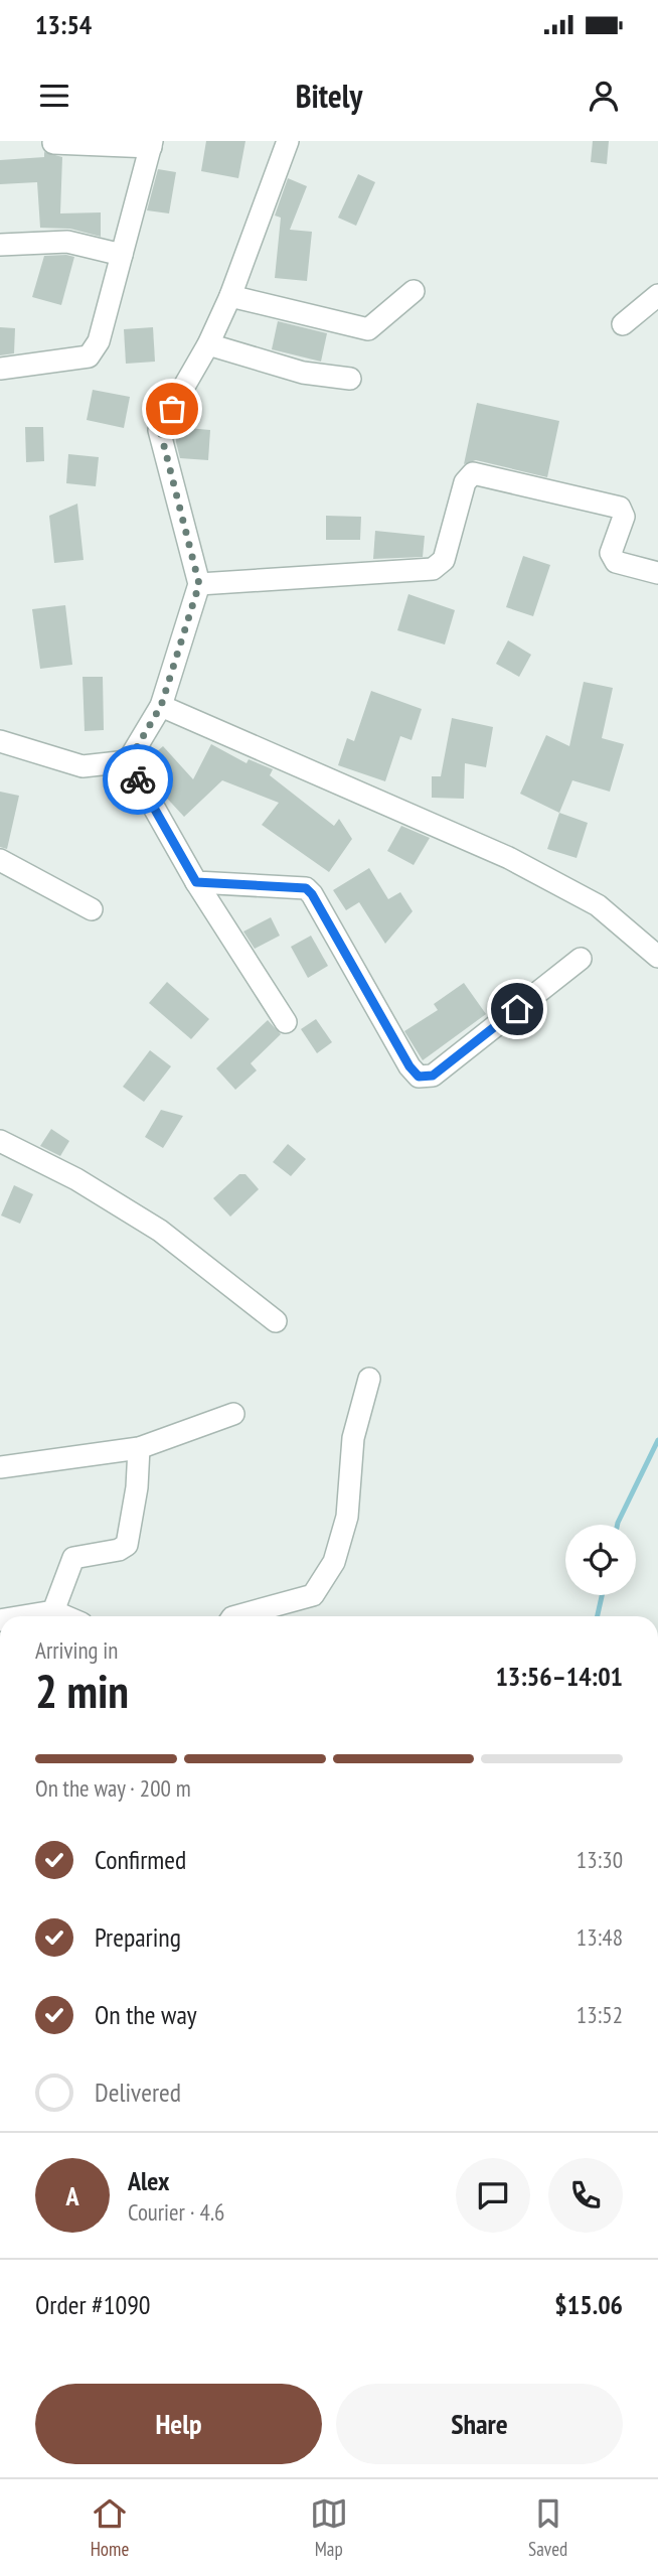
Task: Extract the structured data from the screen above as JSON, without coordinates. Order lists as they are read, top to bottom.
{
  "page": {
    "status": "13:54",
    "header": "Bitely",
    "heading": ["2 min", "Arriving in", "13:56–14:01"],
    "panel": [
      "Alex",
      "Courier · 4.6",
      "Order #1090",
      "$15.06"
    ],
    "bar": "On the way · 200 m",
    "list": [
      ["Confirmed", "13:30"],
      ["Preparing", "13:48"],
      ["On the way", "13:52"],
      "Delivered"
    ],
    "round": "A",
    "buttons": ["Help", "Share"],
    "tabs": ["Home", "Map", "Saved"]
  }
}
